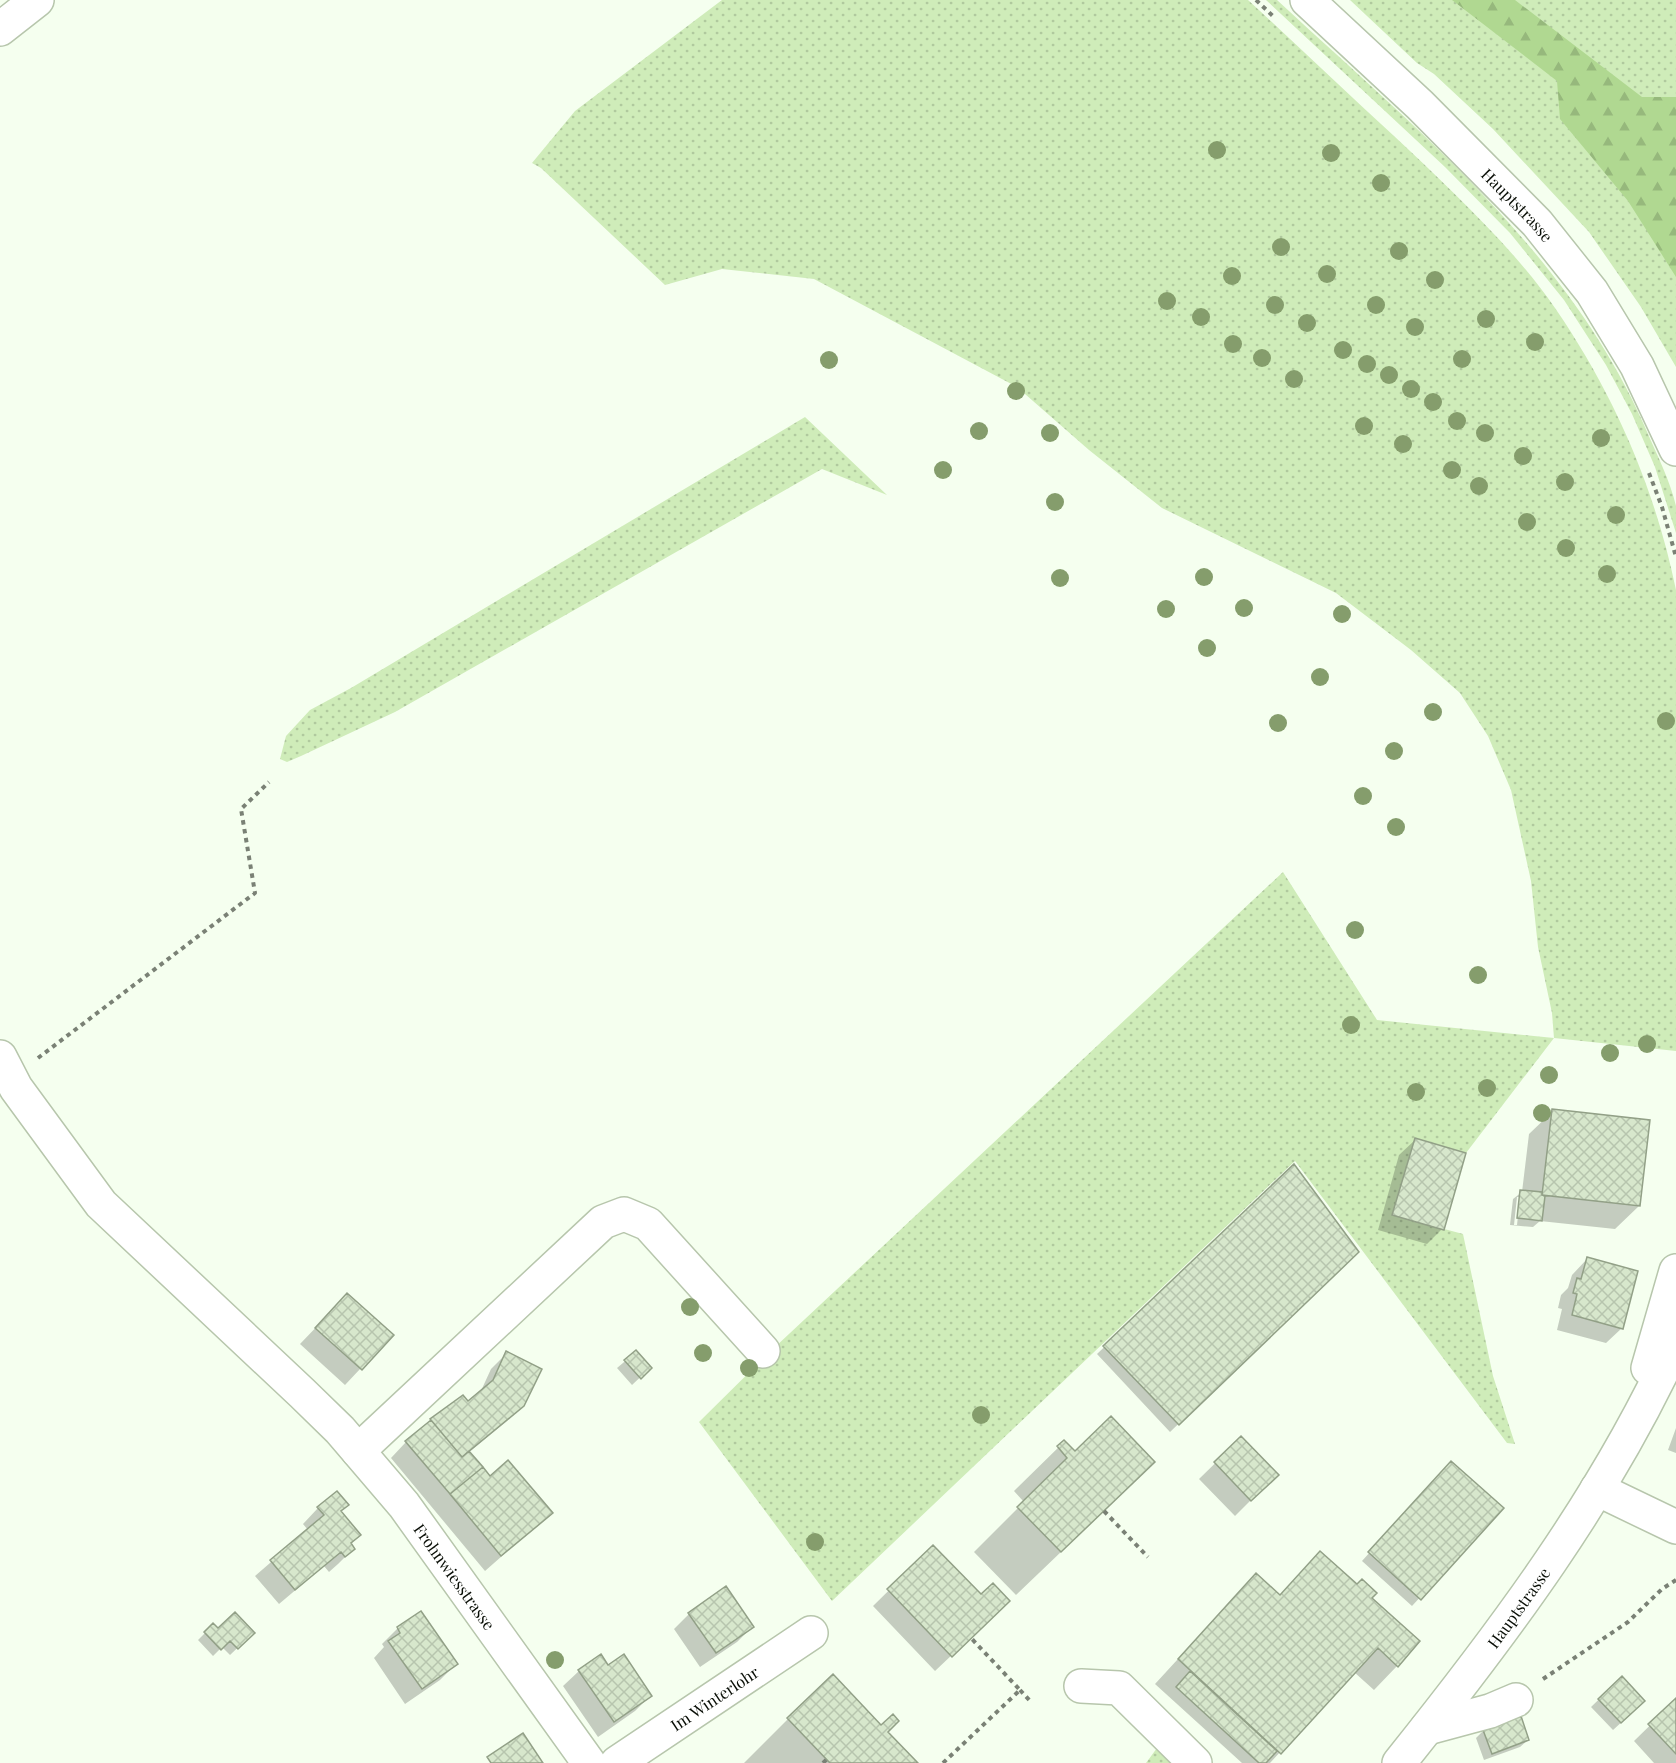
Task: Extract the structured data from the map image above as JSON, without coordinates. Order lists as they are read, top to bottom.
{
  "streets": {
    "street": ["Hauptstrasse", "Frohnwiesstrasse", "Im Winterlohr"]
  }
}
